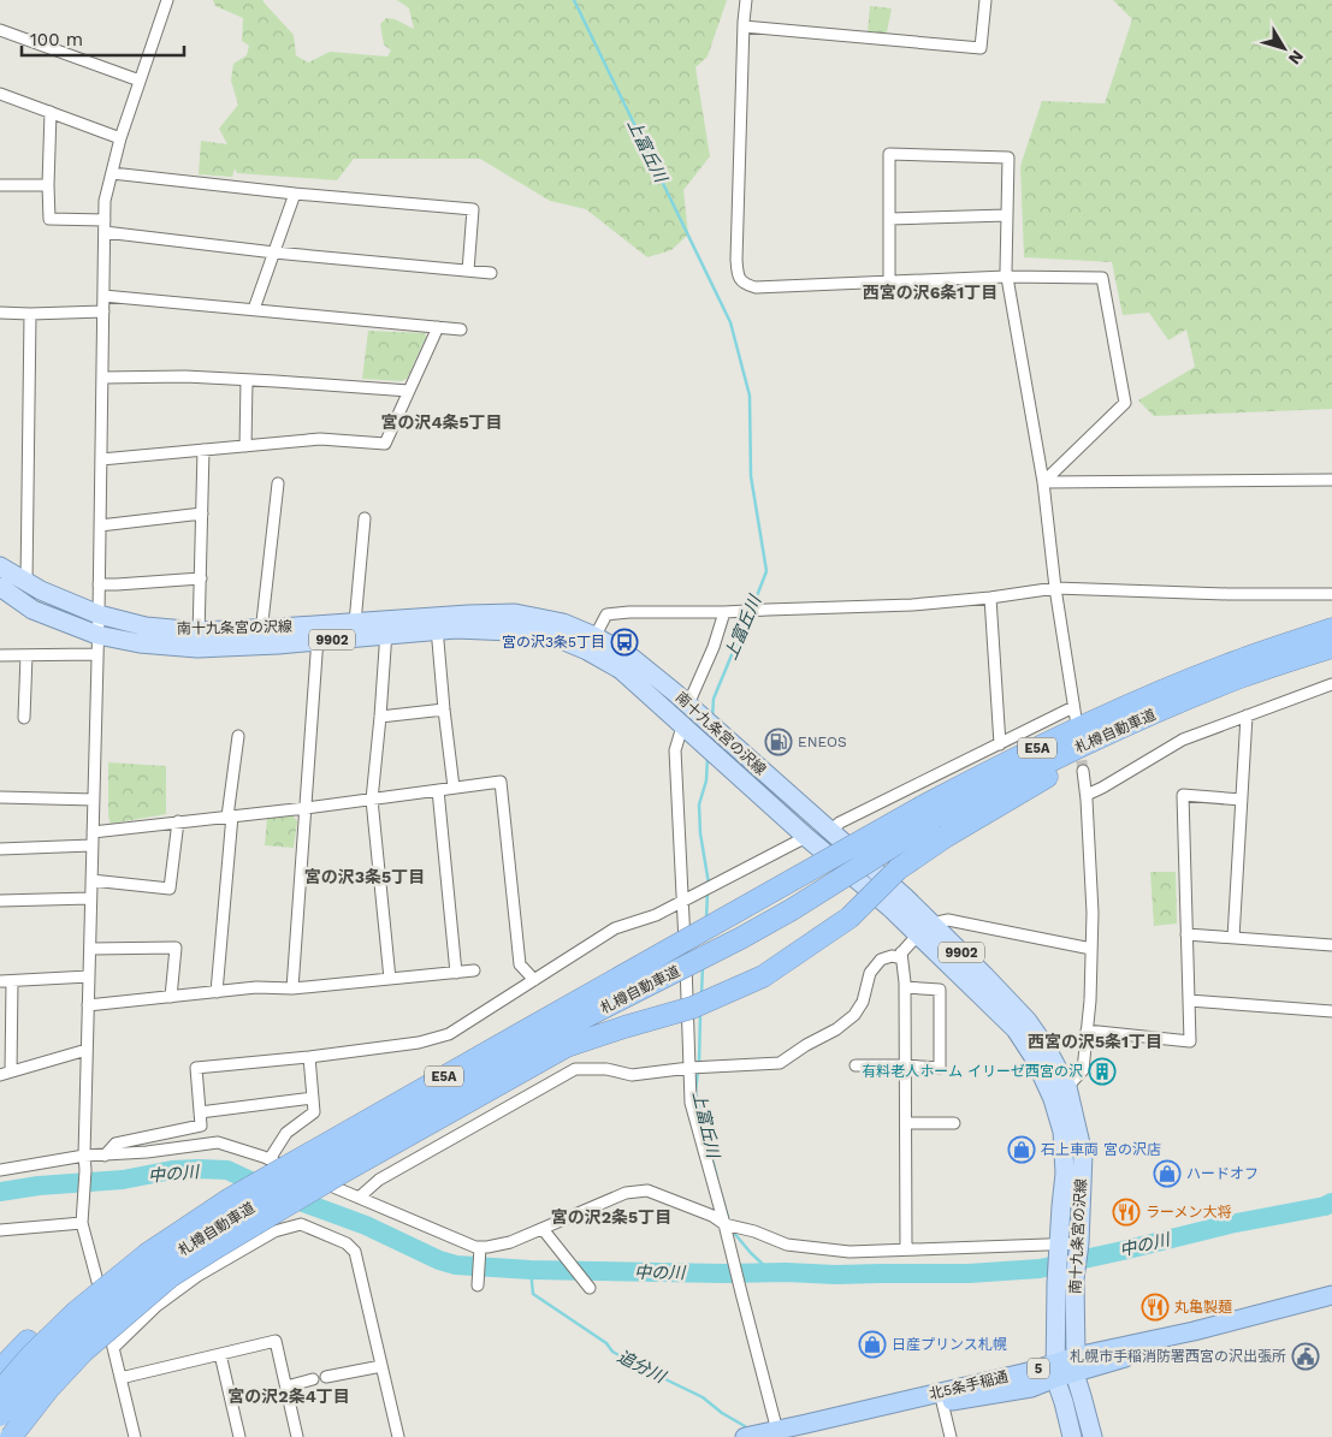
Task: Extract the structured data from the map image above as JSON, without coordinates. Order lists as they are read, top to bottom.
{
  "streets": {
    "highway": [
      "札樽自動車道",
      "E5A",
      "5",
      "北5条手稲通"
    ],
    "main road": ["南十九条宮の沢線", "9902"]
  },
  "crossings": [
    ["南十九条宮の沢線", "北5条手稲通"]
  ],
  "districts": [
    "西宮の沢6条1丁目",
    "宮の沢4条5丁目",
    "宮の沢3条5丁目",
    "西宮の沢5条1丁目",
    "宮の沢2条5丁目",
    "宮の沢2条4丁目"
  ],
  "water": ["上富丘川", "中の川", "追分川"],
  "places": {
    "bus stop": ["宮の沢3条5丁目"],
    "fuel station": ["ENEOS"],
    "building": ["有料老人ホーム イリーゼ西宮の沢"],
    "shop": ["石上車両 宮の沢店", "ハードオフ", "日産プリンス札幌"],
    "restaurant": ["ラーメン大将", "丸亀製麺"],
    "public building": ["札幌市手稲消防署西宮の沢出張所"]
  },
  "scale_bar": "100 m",
  "north": "bottom right"
}
